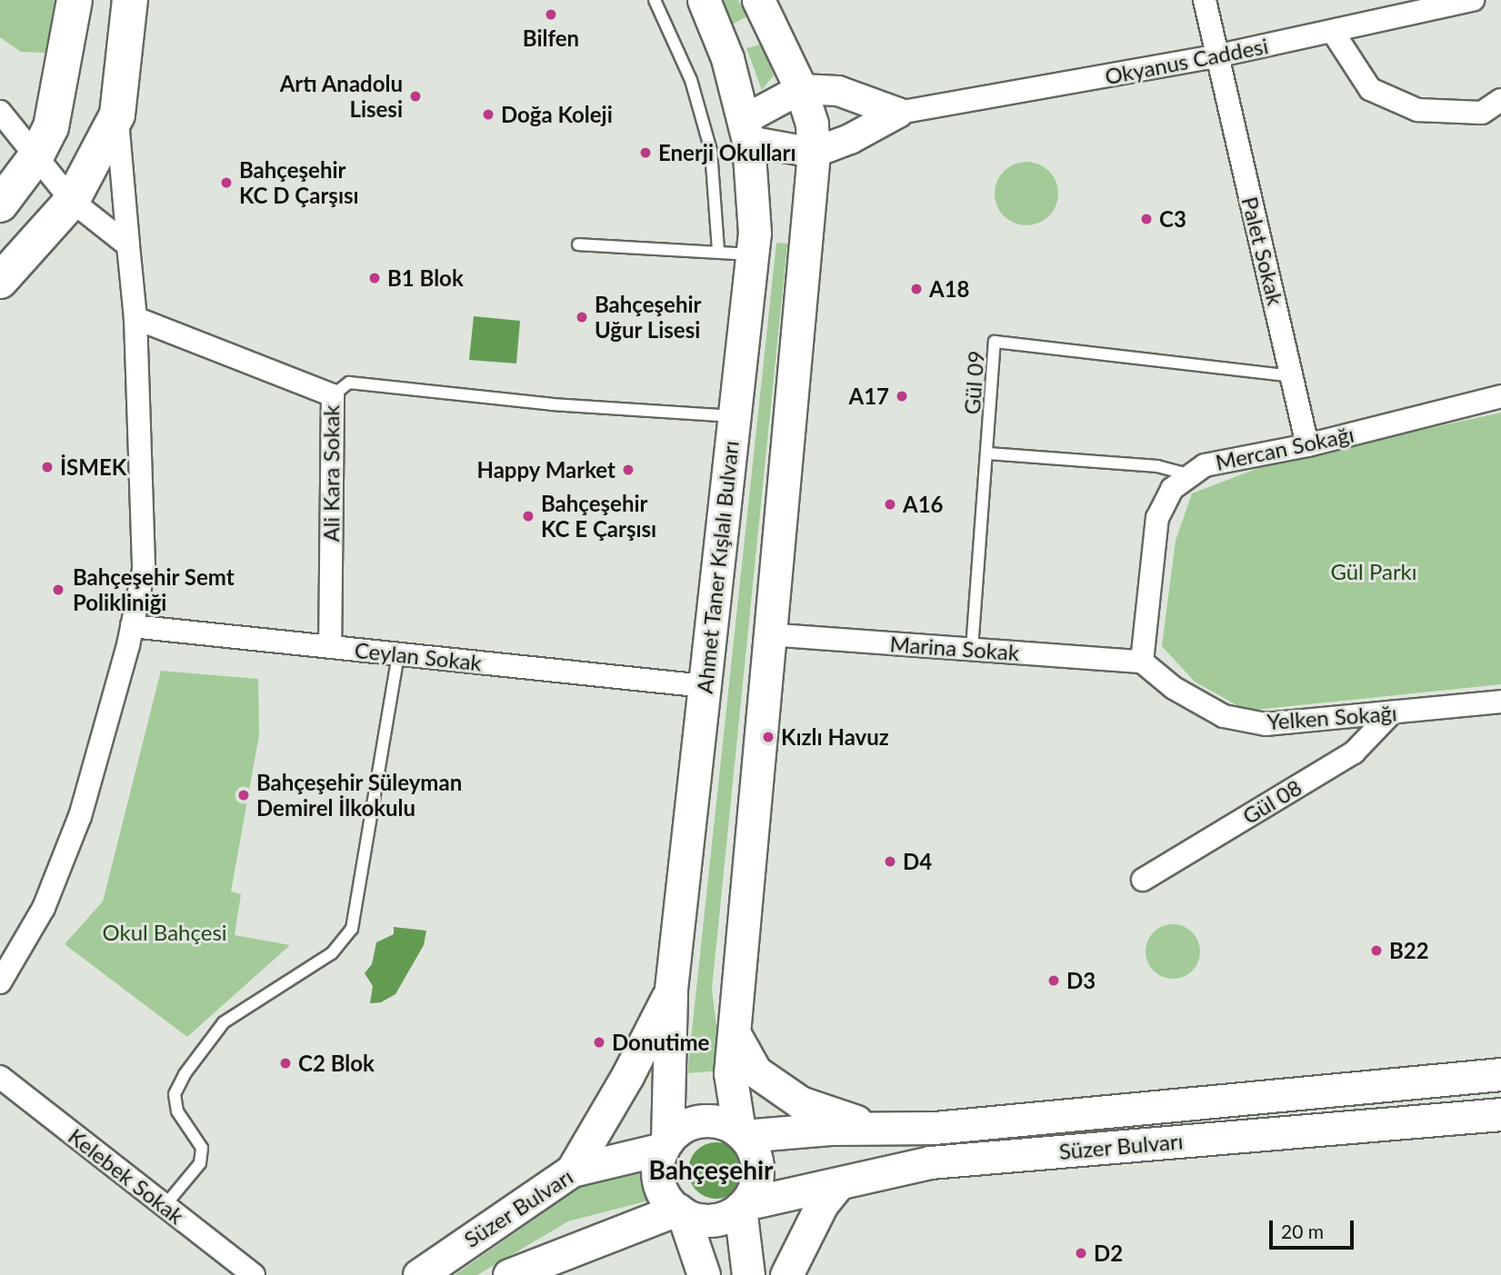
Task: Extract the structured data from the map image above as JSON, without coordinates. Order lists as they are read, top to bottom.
{
  "streets": {
    "main road": ["Ahmet Taner Kışlalı Bulvarı", "Süzer Bulvarı"],
    "street": [
      "Okyanus Caddesi",
      "Palet Sokak",
      "Mercan Sokağı",
      "Ali Kara Sokak",
      "Marina Sokak",
      "Ceylan Sokak",
      "Yelken Sokağı",
      "Gül 08",
      "Kelebek Sokak"
    ],
    "lane": ["Gül 09"]
  },
  "crossings": [
    ["Okyanus Caddesi", "Palet Sokak"],
    ["Palet Sokak", "Gül 09"],
    ["Palet Sokak", "Mercan Sokağı"],
    ["Gül 09", "Marina Sokak"],
    ["Mercan Sokağı", "Marina Sokak"],
    ["Mercan Sokağı", "Yelken Sokağı"],
    ["Ali Kara Sokak", "Ceylan Sokak"],
    ["Ahmet Taner Kışlalı Bulvarı", "Ceylan Sokak"],
    ["Ahmet Taner Kışlalı Bulvarı", "Süzer Bulvarı"],
    ["Marina Sokak", "Yelken Sokağı"],
    ["Yelken Sokağı", "Gül 08"]
  ],
  "districts": ["Bahçeşehir"],
  "parks": ["Gül Parkı", "Okul Bahçesi"],
  "places": [
    "Bilfen",
    "Artı Anadolu Lisesi",
    "Doğa Koleji",
    "Enerji Okulları",
    "Bahçeşehir KC D Çarşısı",
    "C3",
    "B1 Blok",
    "A18",
    "Bahçeşehir Uğur Lisesi",
    "A17",
    "İSMEK",
    "Happy Market",
    "A16",
    "Bahçeşehir KC E Çarşısı",
    "Bahçeşehir Semt Polikliniği",
    "Kızlı Havuz",
    "Bahçeşehir Süleyman Demirel İlkokulu",
    "D4",
    "B22",
    "D3",
    "Donutime",
    "C2 Blok",
    "D2"
  ],
  "scale_bar": "20 m"
}
